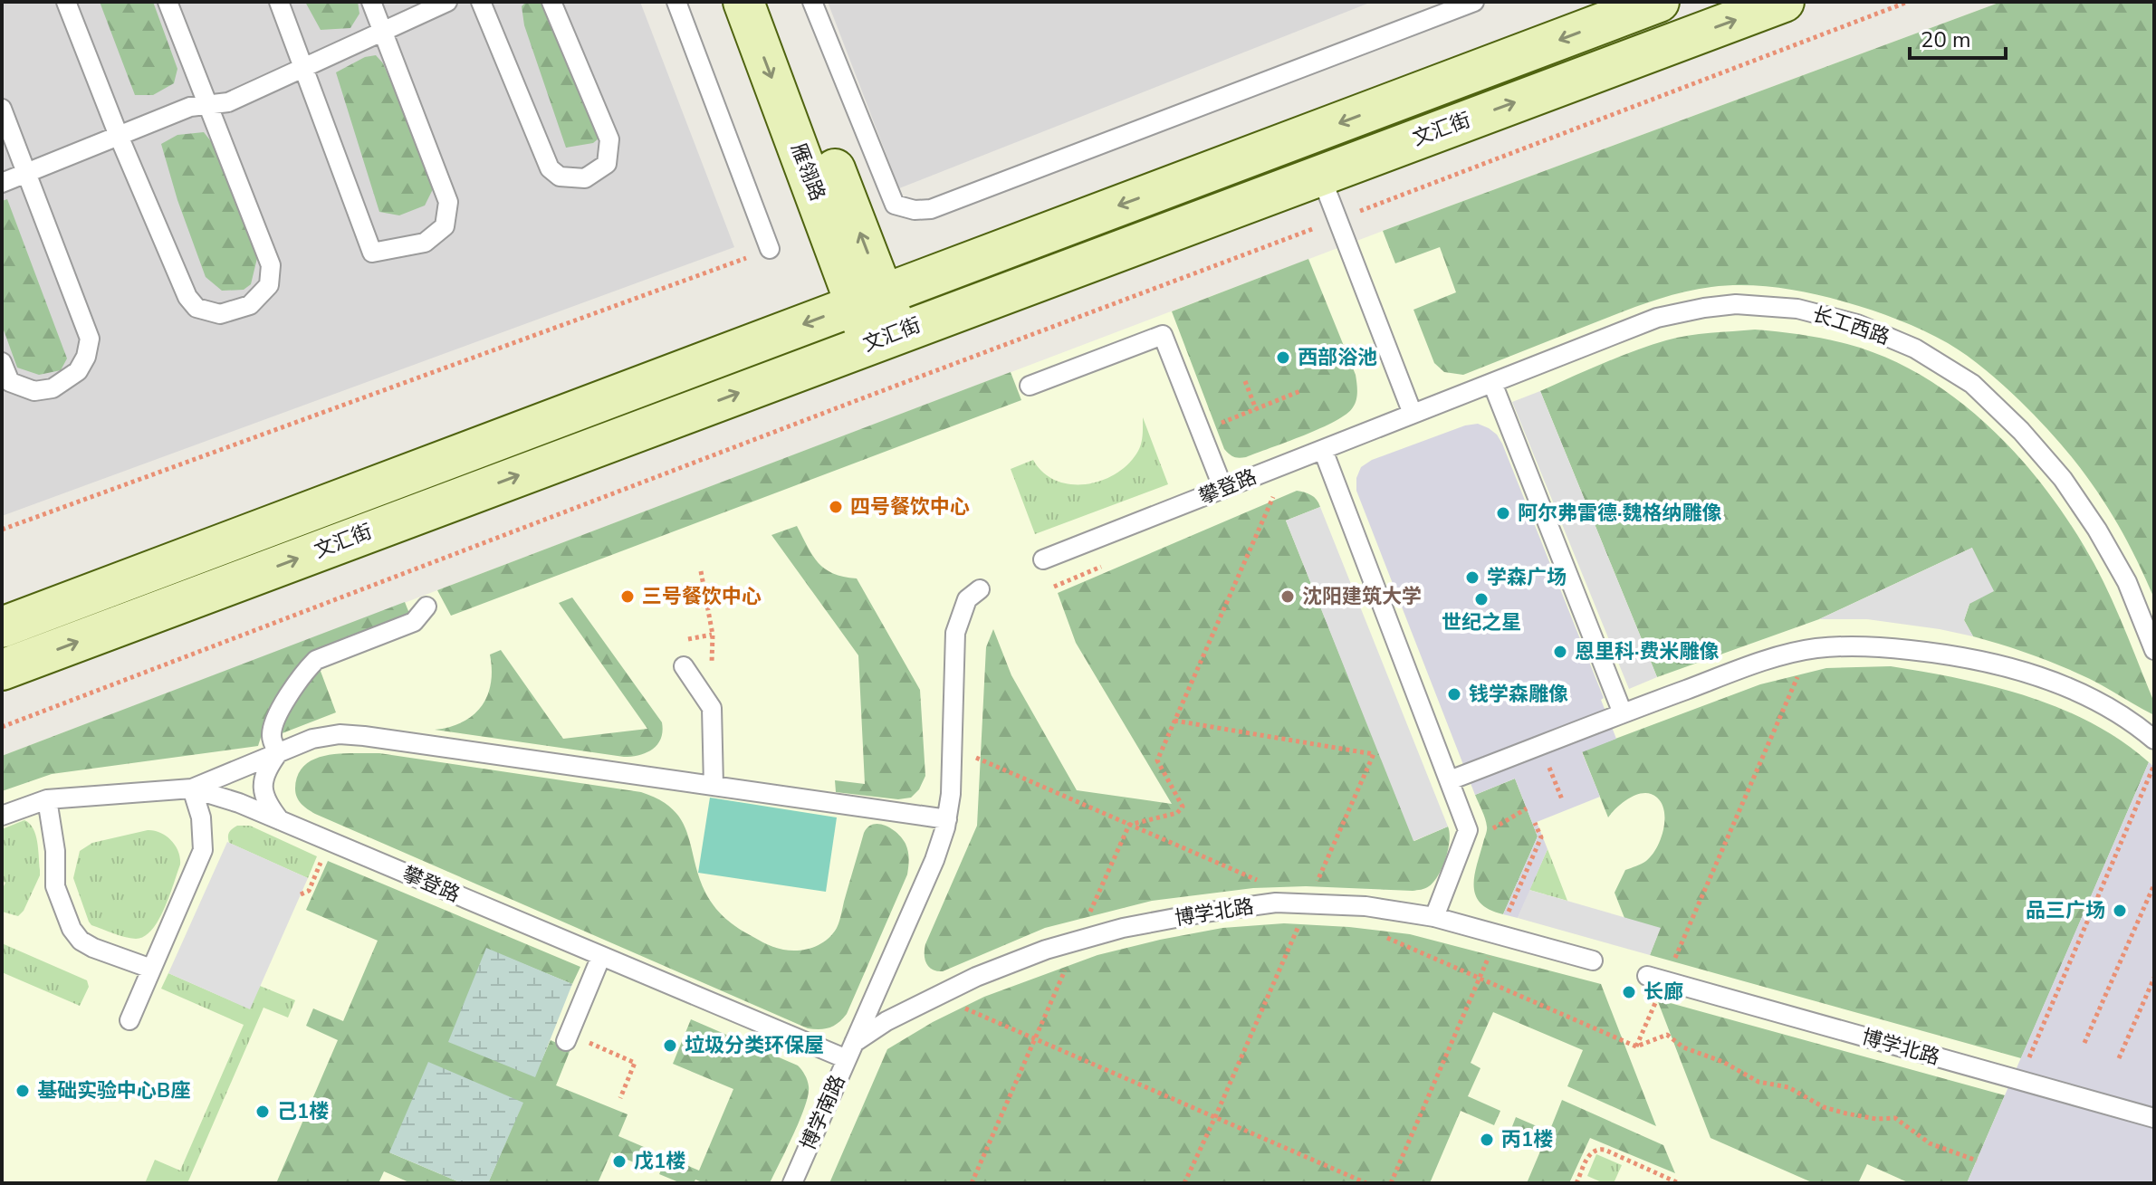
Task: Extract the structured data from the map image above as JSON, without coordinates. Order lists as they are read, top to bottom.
{
  "streets": {
    "street": ["文汇街", "雁翎路"],
    "lane": [
      "长工西路",
      "攀登路",
      "博学北路",
      "博学南路"
    ]
  },
  "crossings": [
    ["文汇街", "雁翎路"],
    ["长工西路", "攀登路"],
    ["攀登路", "博学北路"],
    ["攀登路", "博学南路"],
    ["博学北路", "博学南路"]
  ],
  "places": [
    "西部浴池",
    "四号餐饮中心",
    "阿尔弗雷德·魏格纳雕像",
    "学森广场",
    "三号餐饮中心",
    "沈阳建筑大学",
    "世纪之星",
    "恩里科·费米雕像",
    "钱学森雕像",
    "品三广场",
    "长廊",
    "垃圾分类环保屋",
    "基础实验中心B座",
    "己1楼",
    "丙1楼",
    "戊1楼"
  ],
  "scale_bar": "20 m"
}
